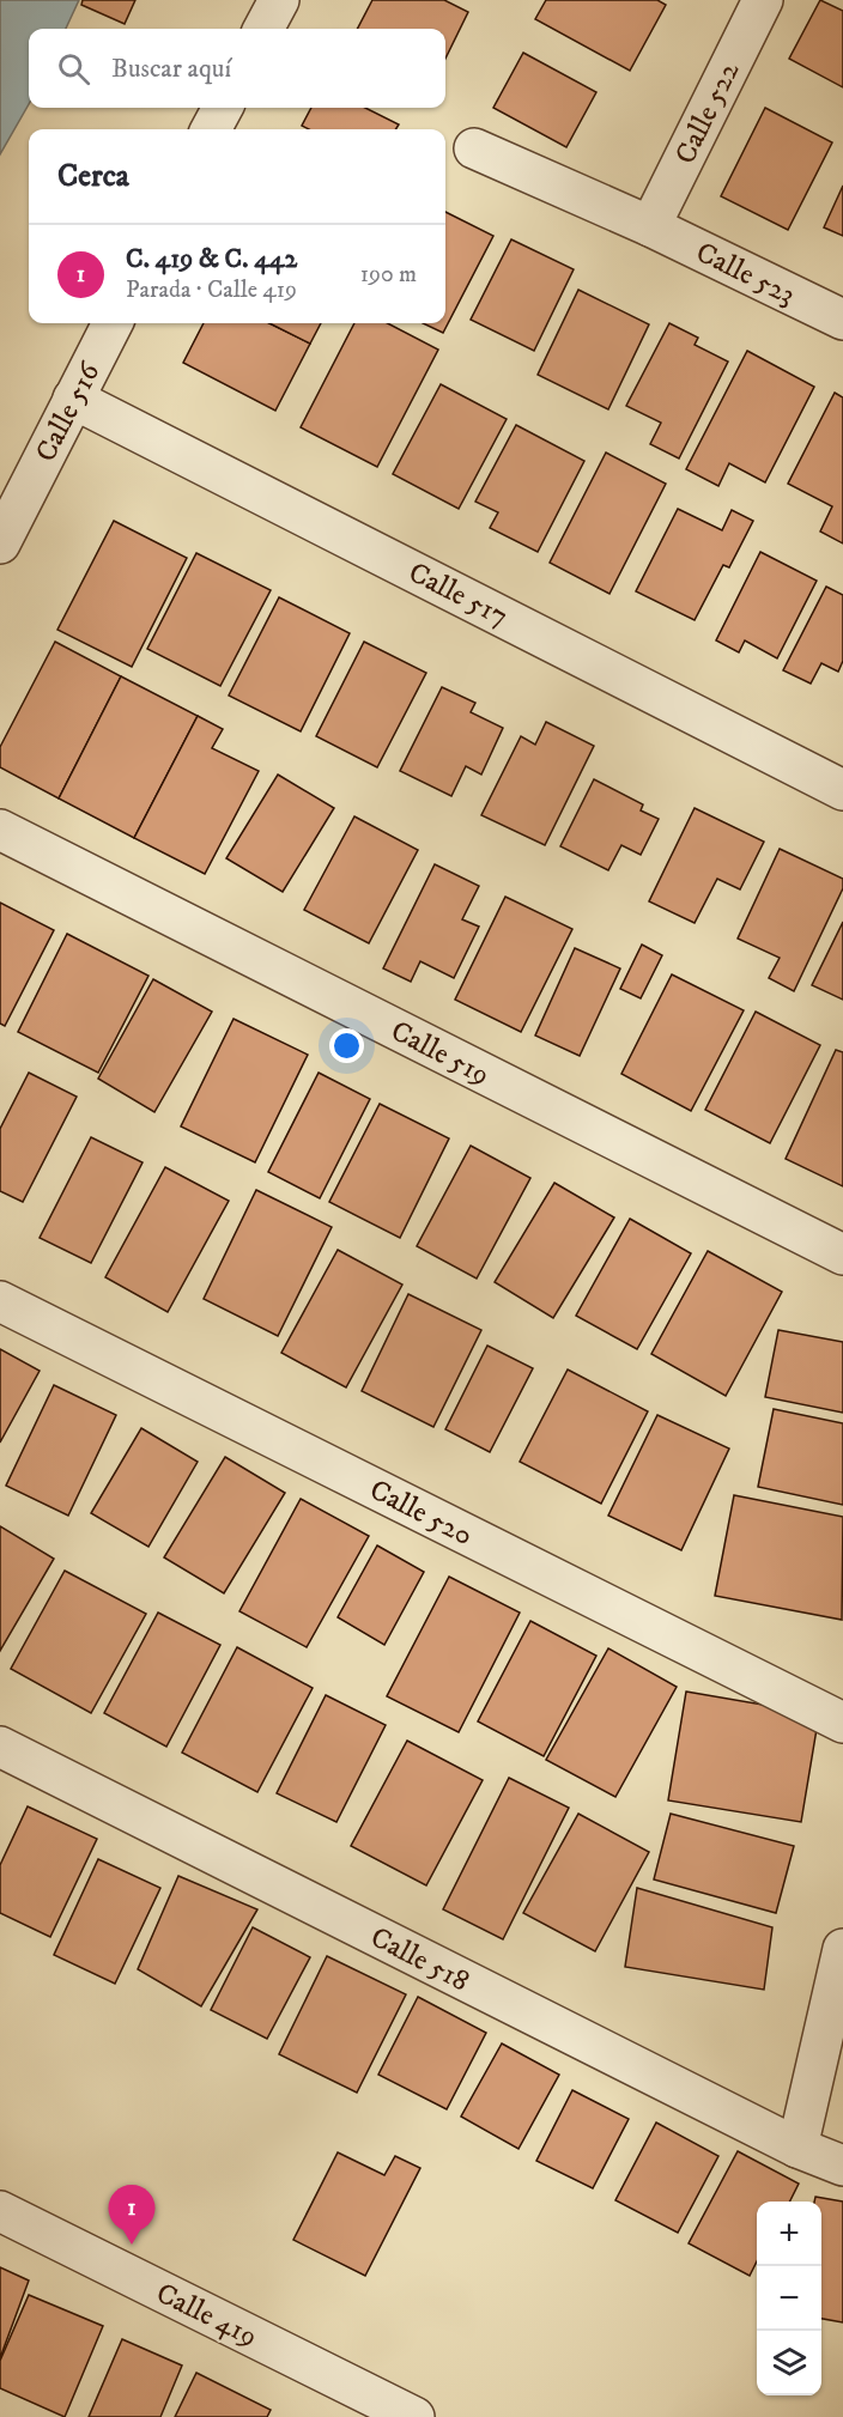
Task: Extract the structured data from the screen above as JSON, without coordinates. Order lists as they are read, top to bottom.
{
  "streets": {
    "street": [
      "Calle 522",
      "Calle 523",
      "Calle 516",
      "Calle 517",
      "Calle 519",
      "Calle 520",
      "Calle 518",
      "Calle 419"
    ]
  },
  "crossings": [
    ["Calle 522", "Calle 523"],
    ["Calle 516", "Calle 517"]
  ],
  "page": {
    "search": "Buscar aquí",
    "heading": "Cerca",
    "list": [
      {
        "mark": "1",
        "name": "C. 419 & C. 442",
        "note": "Parada · Calle 419",
        "value": "190 m"
      }
    ],
    "pins": "1",
    "map_buttons": ["+", "−"]
  }
}
